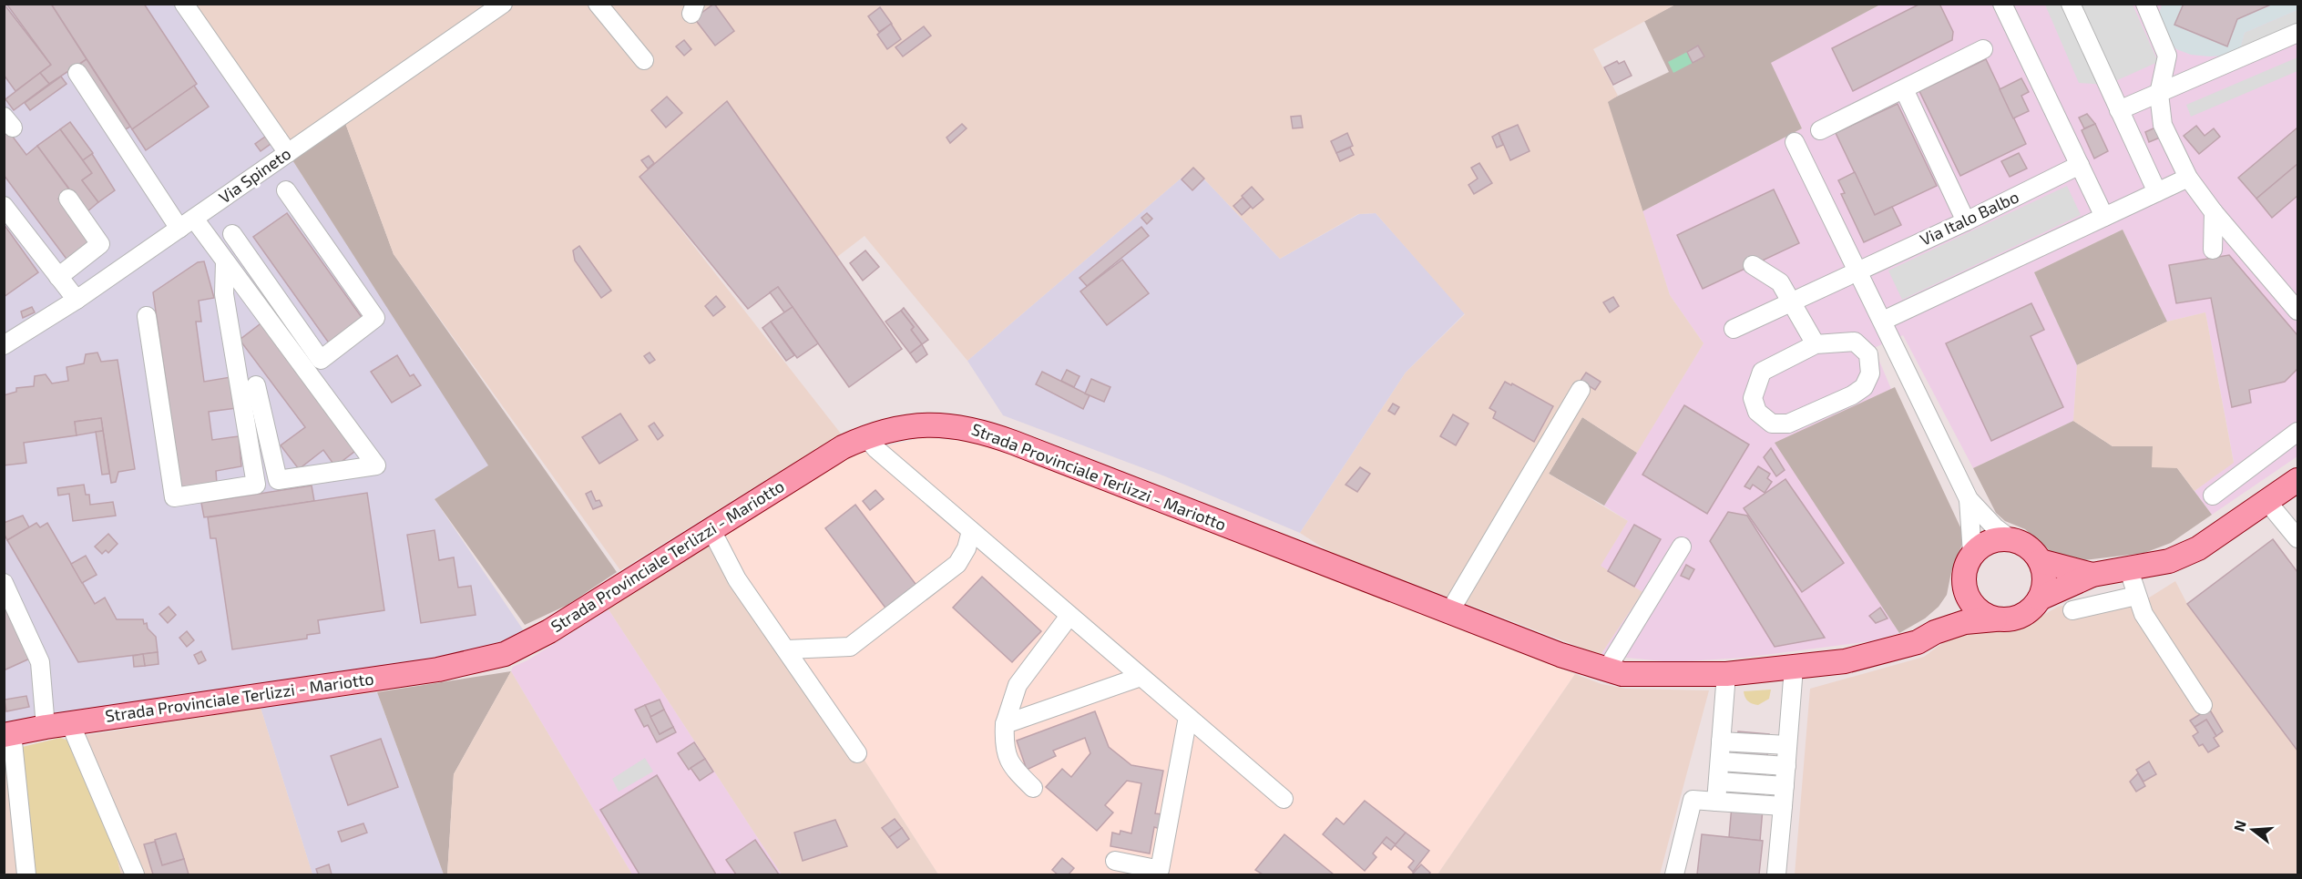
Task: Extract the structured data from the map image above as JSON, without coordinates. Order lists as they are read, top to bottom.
{
  "streets": {
    "main road": ["Strada Provinciale Terlizzi - Mariotto"],
    "street": ["Via Spineto", "Via Italo Balbo"]
  },
  "north": "left"
}
